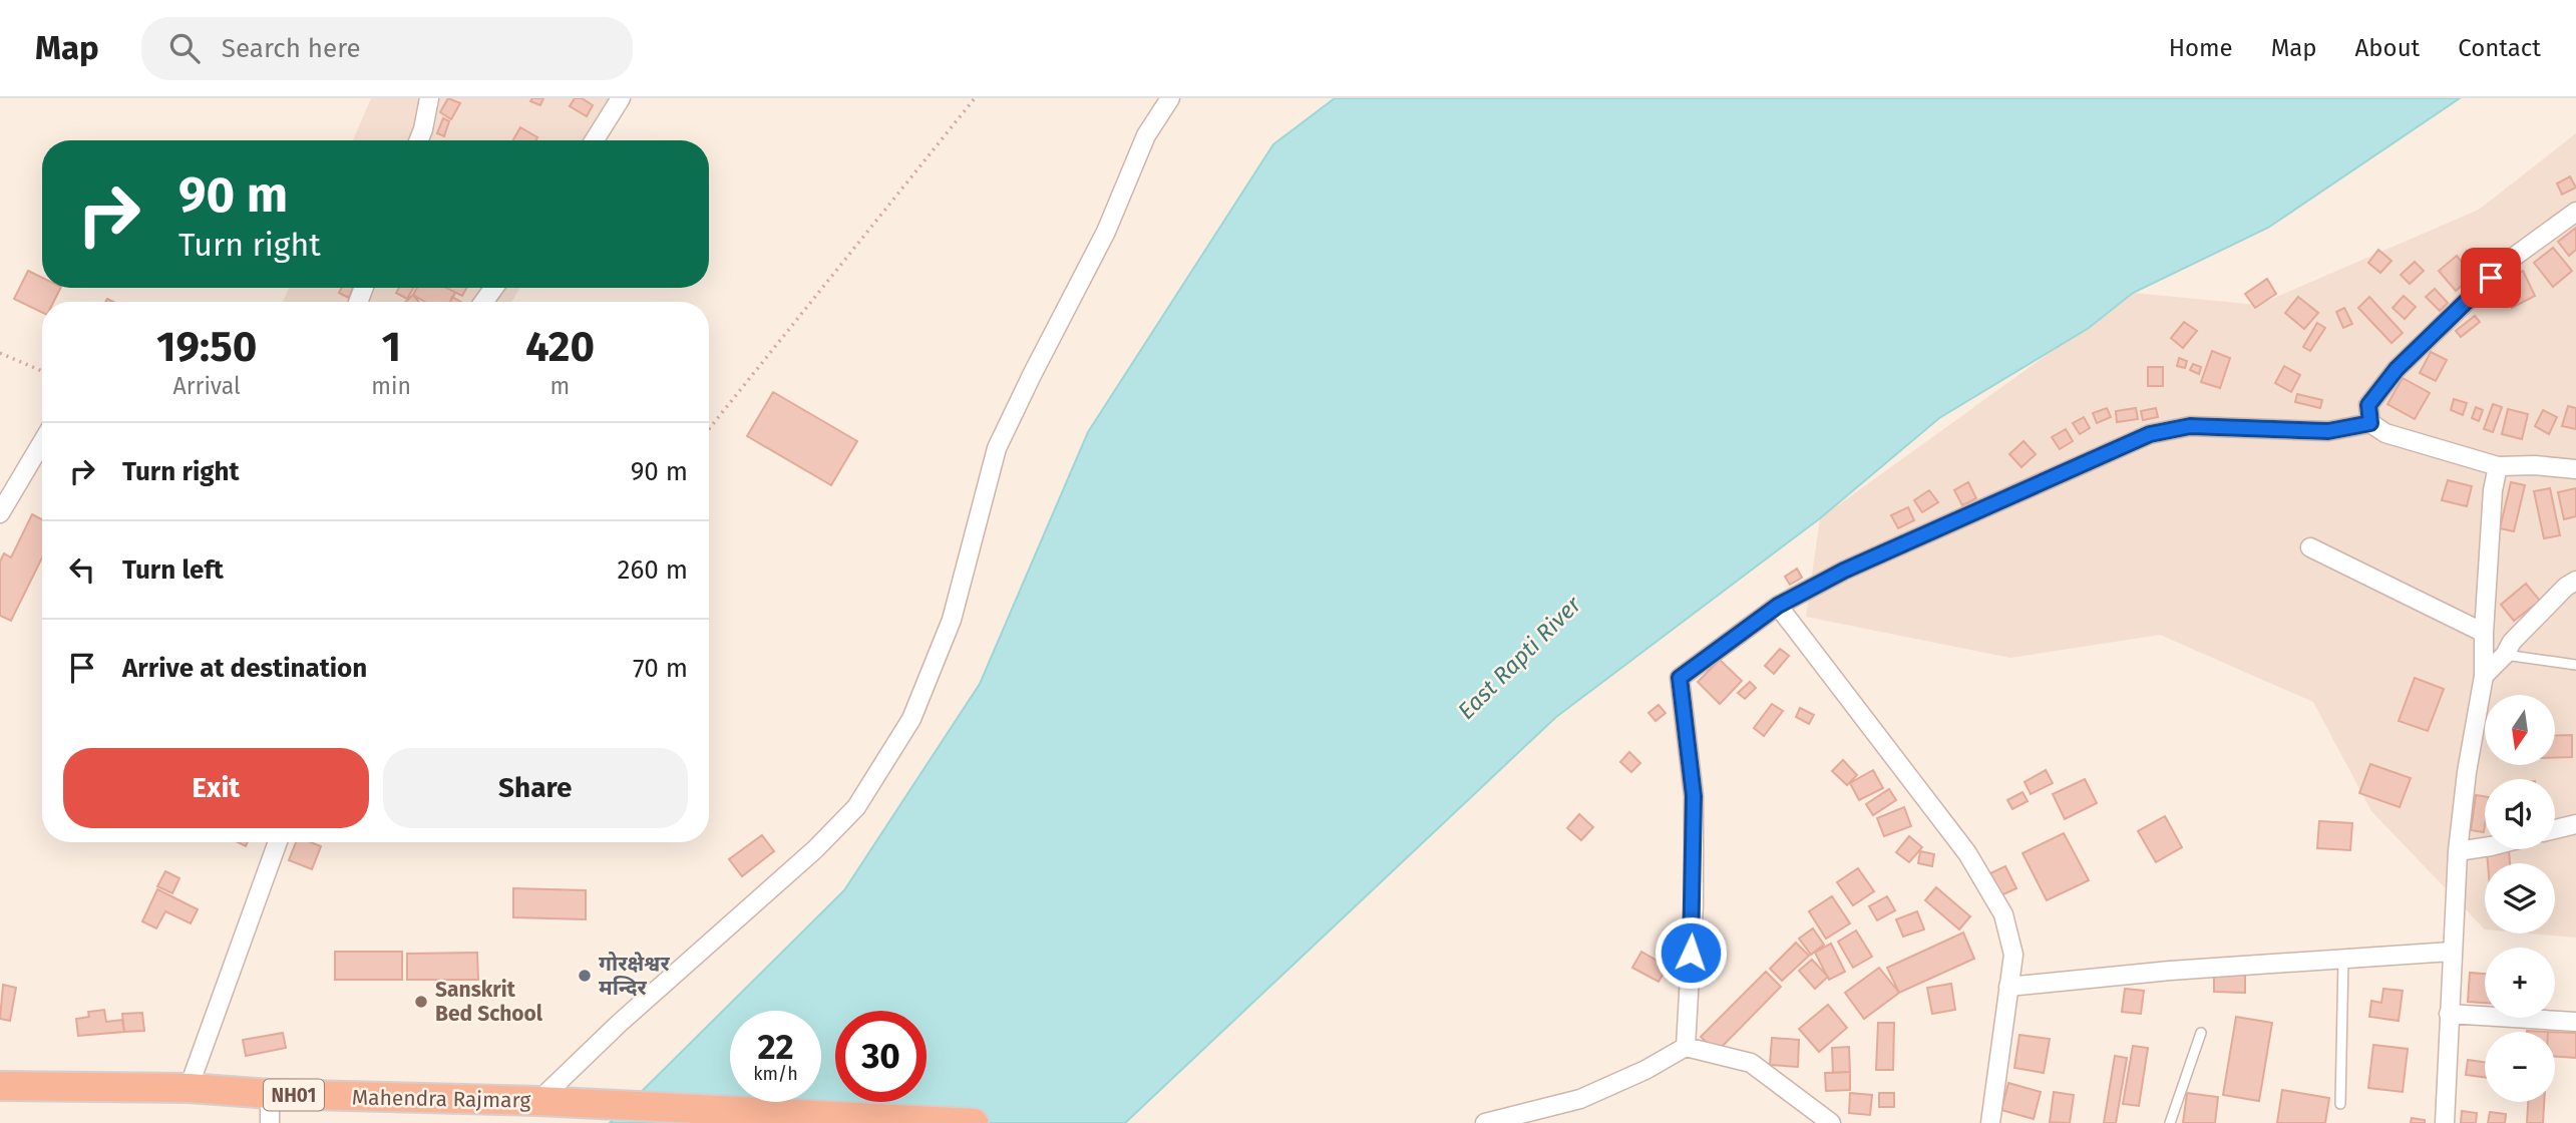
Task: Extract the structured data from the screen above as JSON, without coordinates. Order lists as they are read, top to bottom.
{
  "streets": {
    "highway": ["NH01", "Mahendra Rajmarg"]
  },
  "water": ["East Rapti River"],
  "places": ["गोरक्षेश्वर मन्दिर", "Sanskrit Bed School"],
  "north": "bottom",
  "page": {
    "header": "Map",
    "search": "Search here",
    "nav": [
      "Home",
      "Map",
      "About",
      "Contact"
    ],
    "turn": ["90 m", "Turn right"],
    "eta": [
      "19:50",
      "Arrival",
      "1",
      "min",
      "420",
      "m"
    ],
    "list": [
      {
        "name": "Turn right",
        "value": "90 m"
      },
      {
        "name": "Turn left",
        "value": "260 m"
      },
      {
        "name": "Arrive at destination",
        "value": "70 m"
      }
    ],
    "map_buttons": ["+", "−"],
    "buttons": ["Exit", "Share"],
    "speed": "22 km/h",
    "limit": "30"
  }
}
